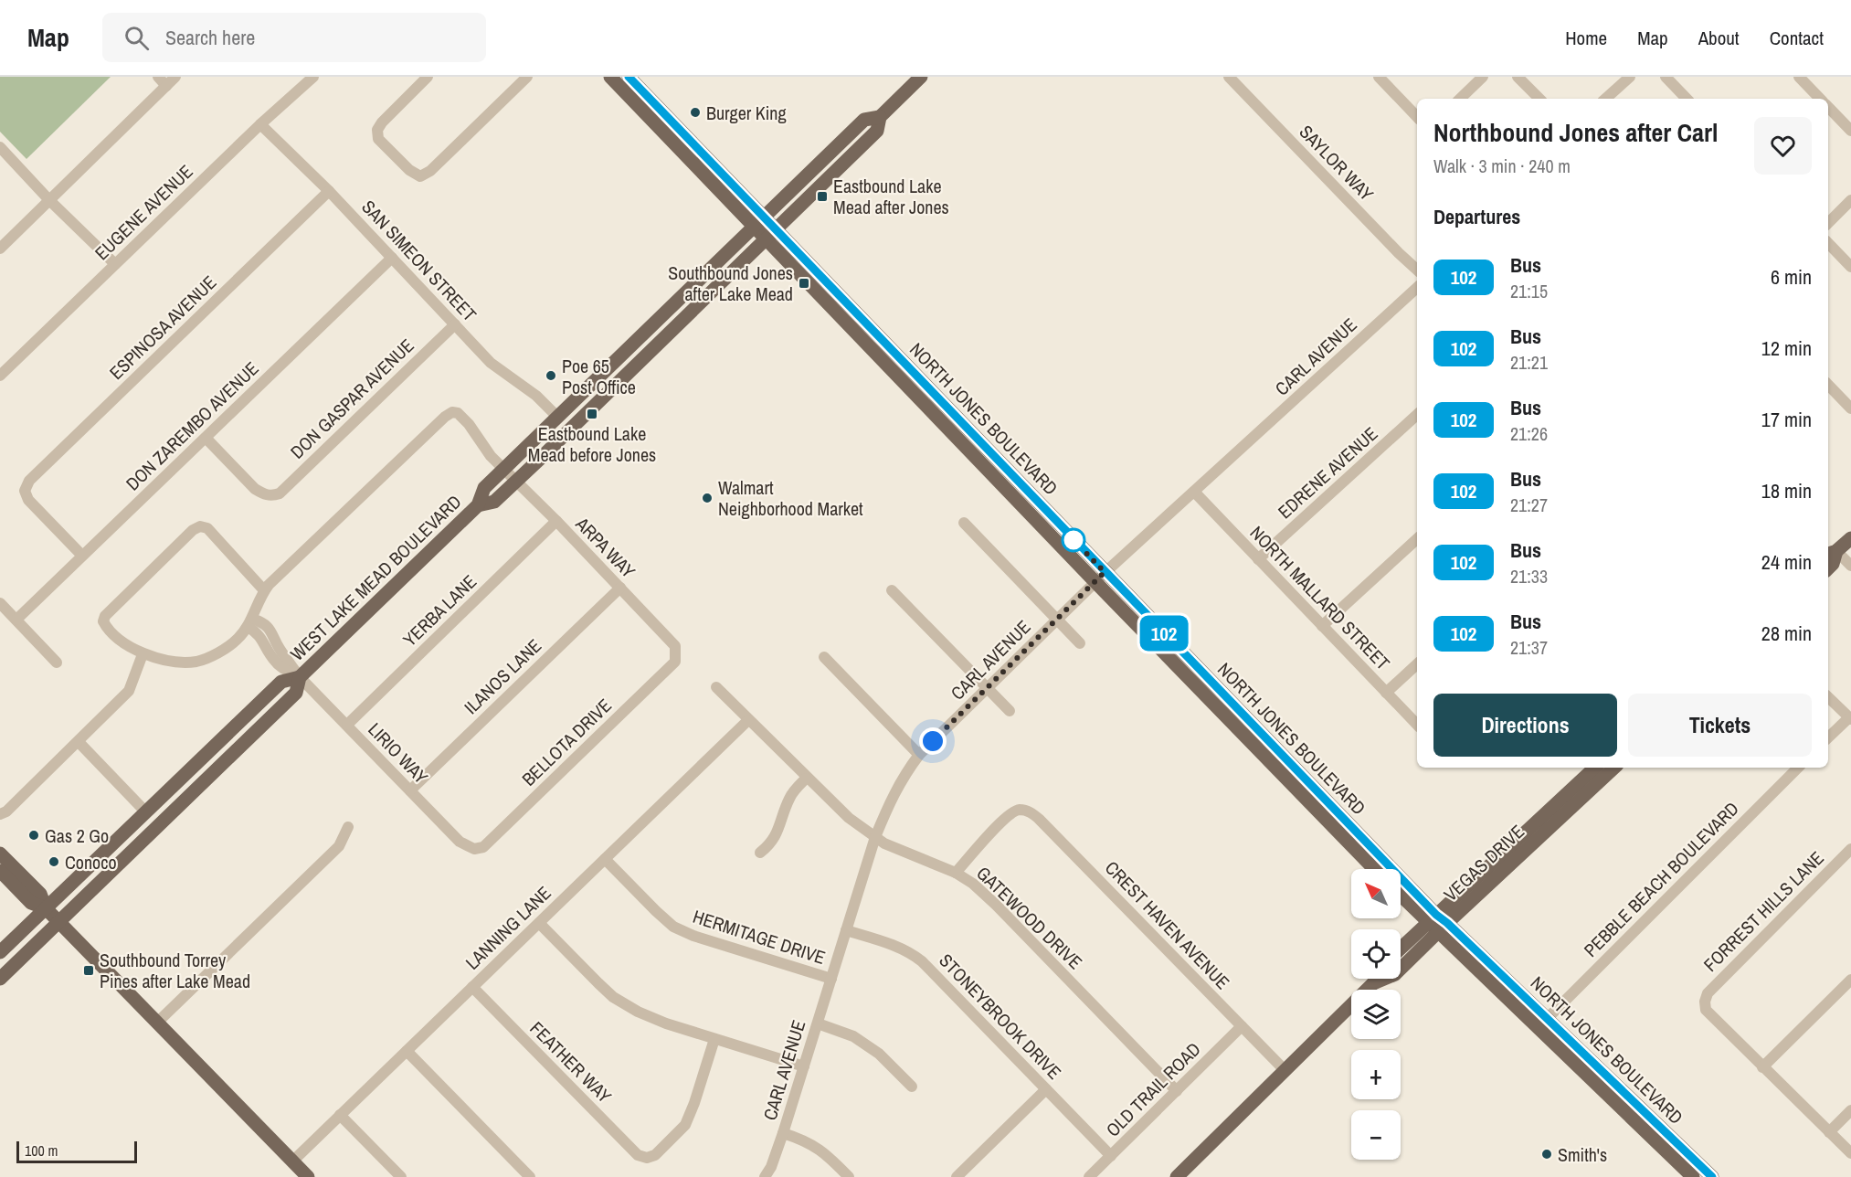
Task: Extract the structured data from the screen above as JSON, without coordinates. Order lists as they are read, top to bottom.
{
  "streets": {
    "main road": ["NORTH JONES BOULEVARD", "WEST LAKE MEAD BOULEVARD", "VEGAS DRIVE"],
    "street": [
      "SAYLOR WAY",
      "EUGENE AVENUE",
      "SAN SIMEON STREET",
      "ESPINOSA AVENUE",
      "CARL AVENUE",
      "DON GASPAR AVENUE",
      "DON ZAREMBO AVENUE",
      "EDRENE AVENUE",
      "ARPA WAY",
      "NORTH MALLARD STREET",
      "YERBA LANE",
      "ILANOS LANE",
      "BELLOTA DRIVE",
      "LIRIO WAY",
      "PEBBLE BEACH BOULEVARD",
      "FORREST HILLS LANE",
      "GATEWOOD DRIVE",
      "CREST HAVEN AVENUE",
      "LANNING LANE",
      "HERMITAGE DRIVE",
      "STONEYBROOK DRIVE",
      "FEATHER WAY",
      "OLD TRAIL ROAD"
    ]
  },
  "crossings": [
    ["EUGENE AVENUE", "SAN SIMEON STREET"],
    ["SAN SIMEON STREET", "ESPINOSA AVENUE"],
    ["SAN SIMEON STREET", "DON GASPAR AVENUE"],
    ["SAN SIMEON STREET", "DON ZAREMBO AVENUE"],
    ["SAN SIMEON STREET", "WEST LAKE MEAD BOULEVARD"],
    ["ESPINOSA AVENUE", "DON ZAREMBO AVENUE"],
    ["CARL AVENUE", "NORTH JONES BOULEVARD"],
    ["CARL AVENUE", "NORTH MALLARD STREET"],
    ["CARL AVENUE", "GATEWOOD DRIVE"],
    ["CARL AVENUE", "HERMITAGE DRIVE"],
    ["CARL AVENUE", "STONEYBROOK DRIVE"],
    ["DON GASPAR AVENUE", "DON ZAREMBO AVENUE"],
    ["NORTH JONES BOULEVARD", "WEST LAKE MEAD BOULEVARD"],
    ["NORTH JONES BOULEVARD", "VEGAS DRIVE"],
    ["NORTH JONES BOULEVARD", "PEBBLE BEACH BOULEVARD"],
    ["EDRENE AVENUE", "NORTH MALLARD STREET"],
    ["ARPA WAY", "WEST LAKE MEAD BOULEVARD"],
    ["ARPA WAY", "YERBA LANE"],
    ["ARPA WAY", "ILANOS LANE"],
    ["ARPA WAY", "BELLOTA DRIVE"],
    ["WEST LAKE MEAD BOULEVARD", "LIRIO WAY"],
    ["YERBA LANE", "LIRIO WAY"],
    ["ILANOS LANE", "LIRIO WAY"],
    ["BELLOTA DRIVE", "LIRIO WAY"],
    ["VEGAS DRIVE", "CREST HAVEN AVENUE"],
    ["GATEWOOD DRIVE", "CREST HAVEN AVENUE"],
    ["GATEWOOD DRIVE", "LANNING LANE"],
    ["GATEWOOD DRIVE", "OLD TRAIL ROAD"],
    ["CREST HAVEN AVENUE", "OLD TRAIL ROAD"],
    ["LANNING LANE", "HERMITAGE DRIVE"],
    ["LANNING LANE", "FEATHER WAY"],
    ["STONEYBROOK DRIVE", "OLD TRAIL ROAD"]
  ],
  "places": {
    "other": [
      "Burger King",
      "Poe 65 Post Office",
      "Walmart Neighborhood Market",
      "Gas 2 Go",
      "Conoco",
      "Smith's"
    ],
    "transit": [
      "Eastbound Lake Mead after Jones",
      "Southbound Jones after Lake Mead",
      "Eastbound Lake Mead before Jones",
      "Southbound Torrey Pines after Lake Mead"
    ]
  },
  "lines": ["bus line 102"],
  "scale_bar": "100 m",
  "north": "top left",
  "page": {
    "header": "Map",
    "search": "Search here",
    "nav": [
      "Home",
      "Map",
      "About",
      "Contact"
    ],
    "on_map": "102",
    "heading": [
      ["Northbound Jones after Carl", "Walk · 3 min · 240 m"],
      "Departures"
    ],
    "list": [
      {
        "mark": "102",
        "name": "Bus",
        "note": "21:15",
        "value": "6 min"
      },
      {
        "mark": "102",
        "name": "Bus",
        "note": "21:21",
        "value": "12 min"
      },
      {
        "mark": "102",
        "name": "Bus",
        "note": "21:26",
        "value": "17 min"
      },
      {
        "mark": "102",
        "name": "Bus",
        "note": "21:27",
        "value": "18 min"
      },
      {
        "mark": "102",
        "name": "Bus",
        "note": "21:33",
        "value": "24 min"
      },
      {
        "mark": "102",
        "name": "Bus",
        "note": "21:37",
        "value": "28 min"
      }
    ],
    "buttons": ["Directions", "Tickets"],
    "map_buttons": ["+", "−"],
    "scale": "100 m"
  }
}
